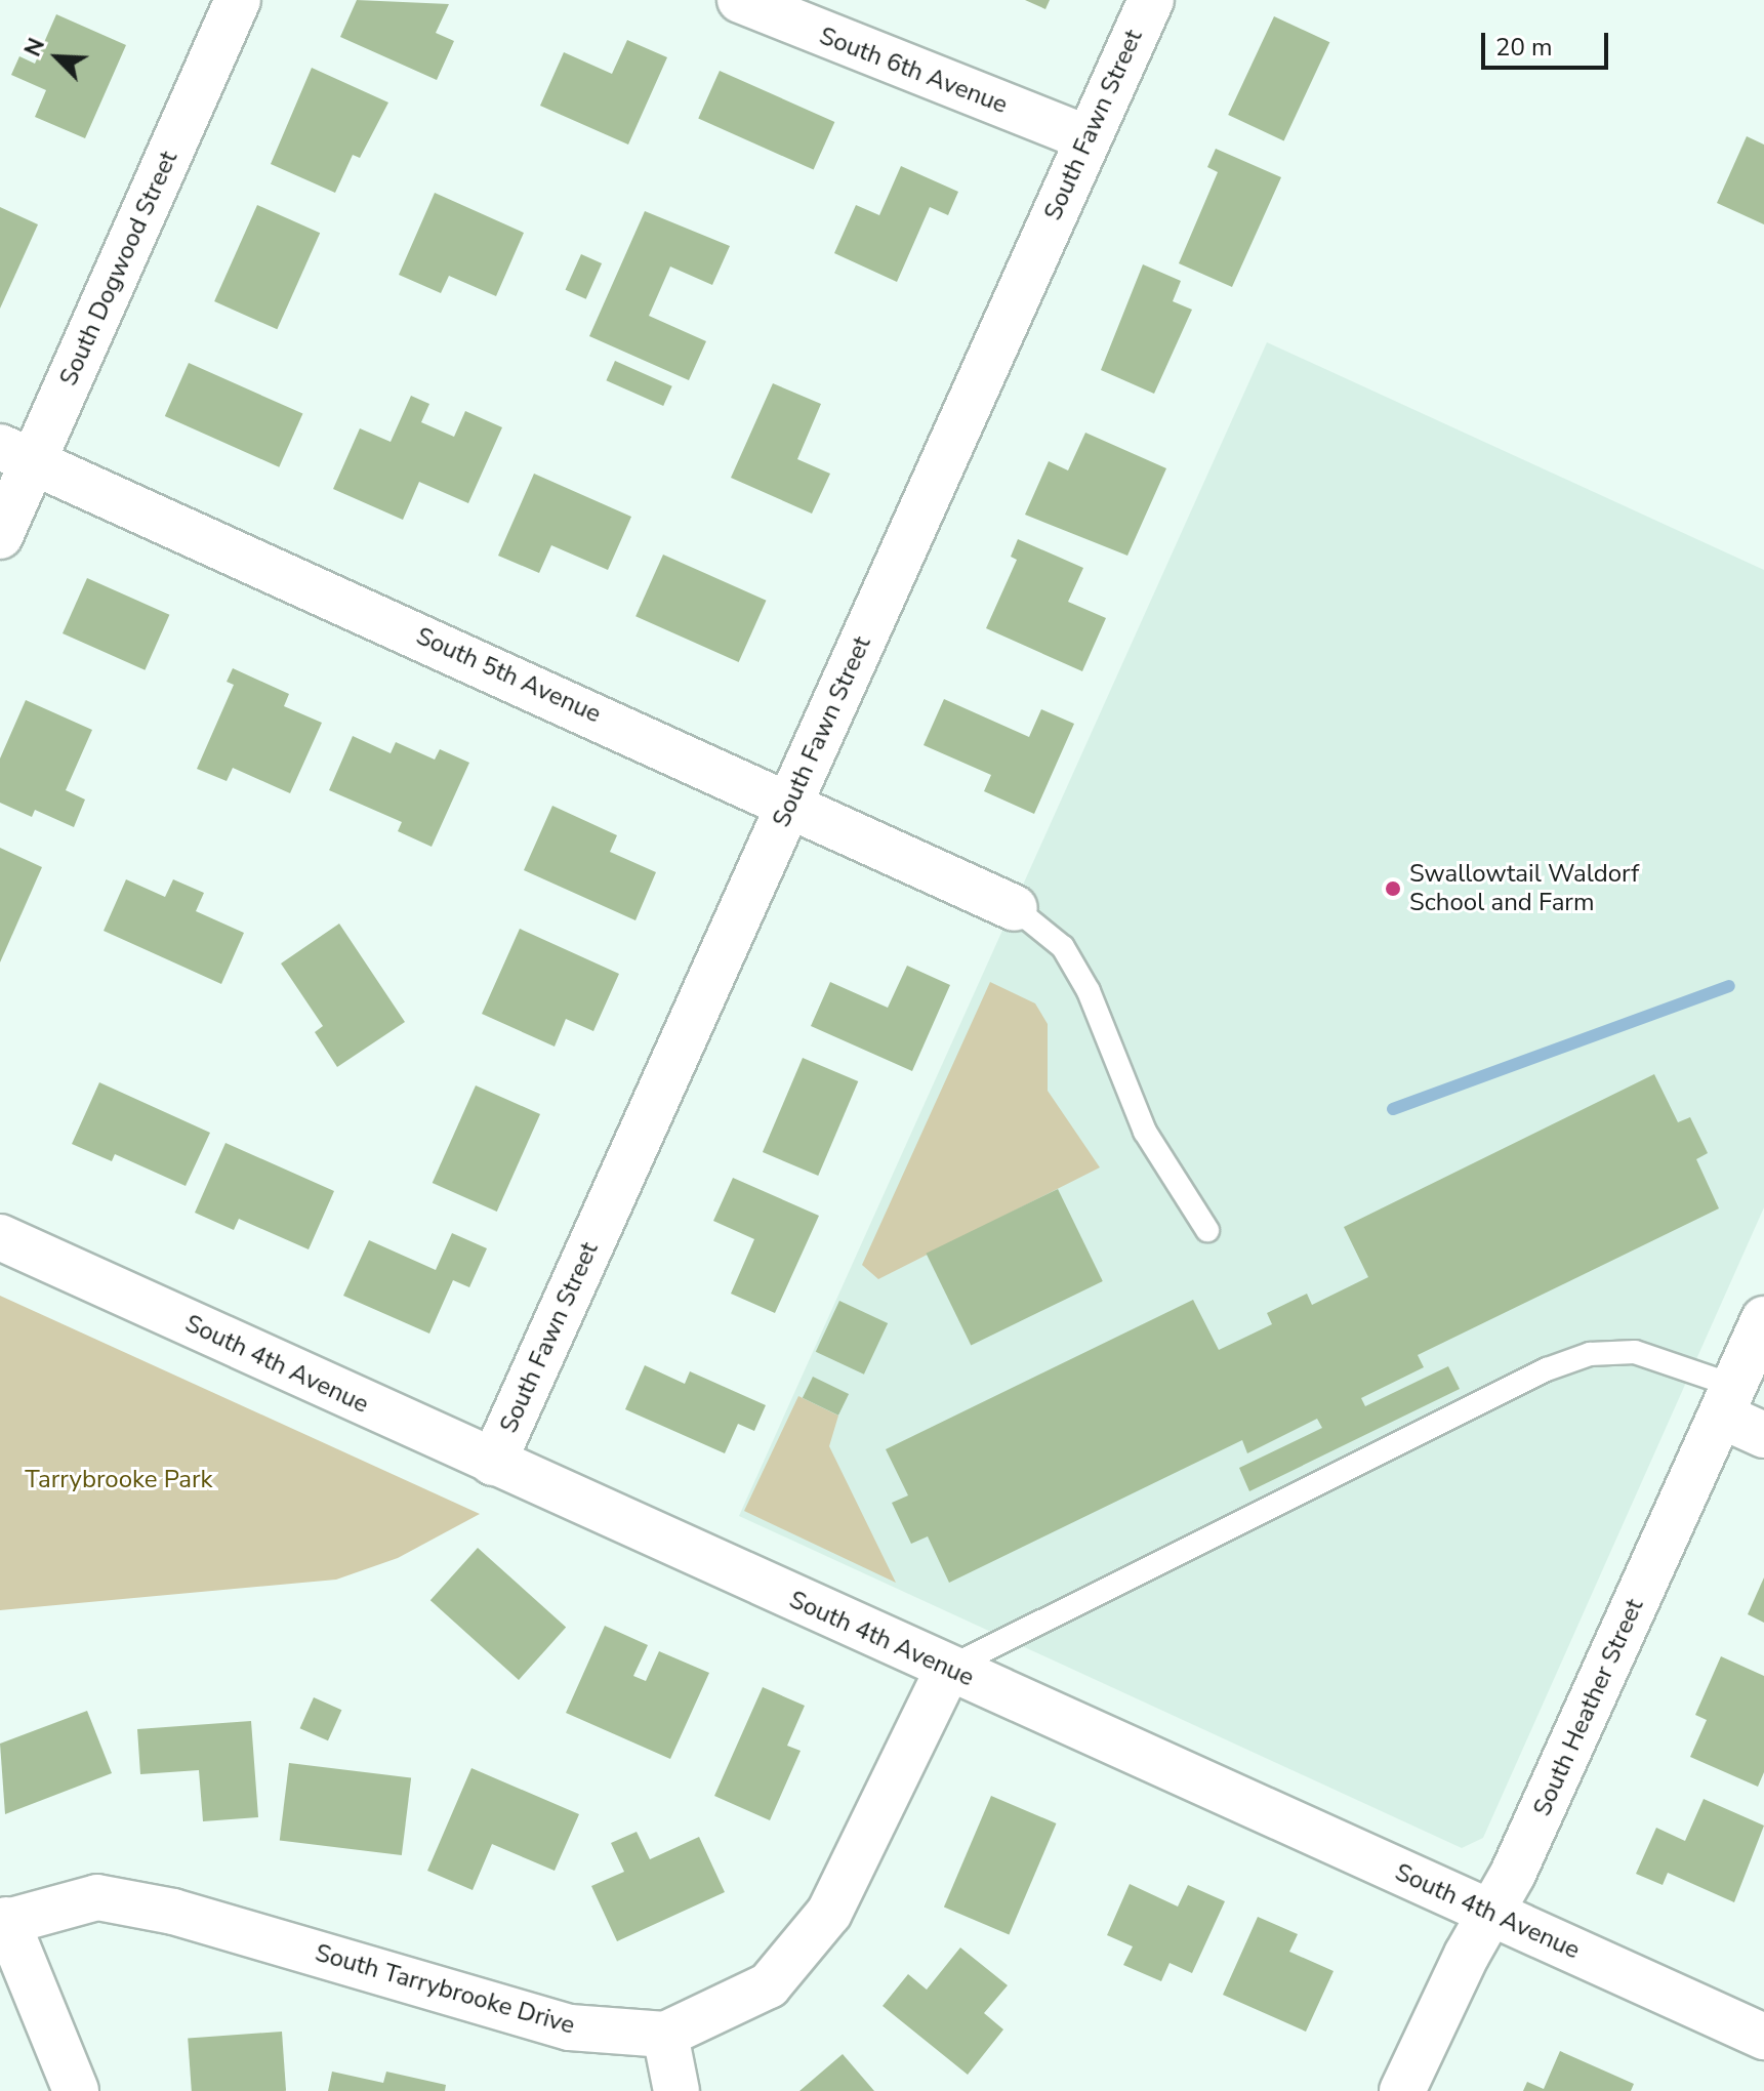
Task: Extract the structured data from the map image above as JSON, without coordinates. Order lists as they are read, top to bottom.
{
  "streets": {
    "street": [
      "South 6th Avenue",
      "South Fawn Street",
      "South Dogwood Street",
      "South 5th Avenue",
      "South 4th Avenue",
      "South Heather Street",
      "South Tarrybrooke Drive"
    ]
  },
  "crossings": [
    ["South 6th Avenue", "South Fawn Street"],
    ["South Fawn Street", "South 5th Avenue"],
    ["South Fawn Street", "South 4th Avenue"],
    ["South Dogwood Street", "South 5th Avenue"],
    ["South 4th Avenue", "South Heather Street"],
    ["South 4th Avenue", "South Tarrybrooke Drive"]
  ],
  "parks": ["Tarrybrooke Park"],
  "places": ["Swallowtail Waldorf School and Farm"],
  "scale_bar": "20 m",
  "north": "top left"
}
